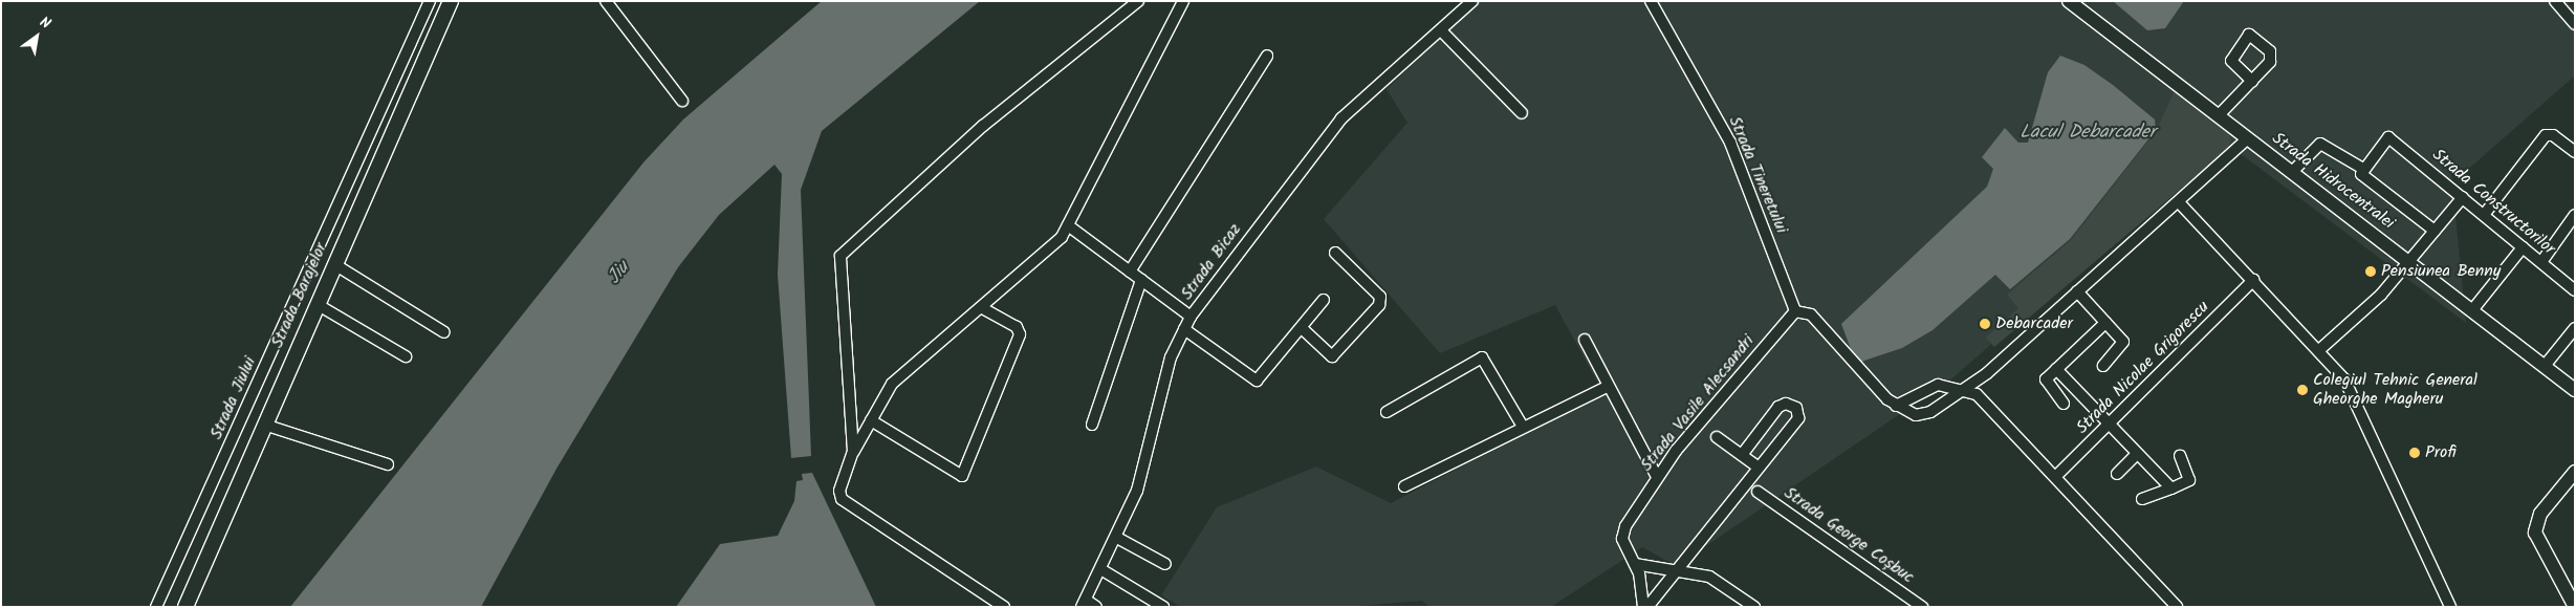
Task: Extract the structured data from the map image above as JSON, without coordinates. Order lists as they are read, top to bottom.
{
  "streets": {
    "main road": ["Strada Barajelor"],
    "street": [
      "Strada Tineretului",
      "Strada Hidrocentralei",
      "Strada Constructorilor",
      "Strada Bicaz",
      "Strada Nicolae Grigorescu",
      "Strada Jiului",
      "Strada Vasile Alecsandri",
      "Strada George Coșbuc"
    ]
  },
  "crossings": [
    ["Strada Tineretului", "Strada Vasile Alecsandri"]
  ],
  "water": ["Lacul Debarcader", "Jiu"],
  "places": [
    "Pensiunea Benny",
    "Debarcader",
    "Colegiul Tehnic General Gheorghe Magheru",
    "Profi"
  ],
  "north": "top right"
}
